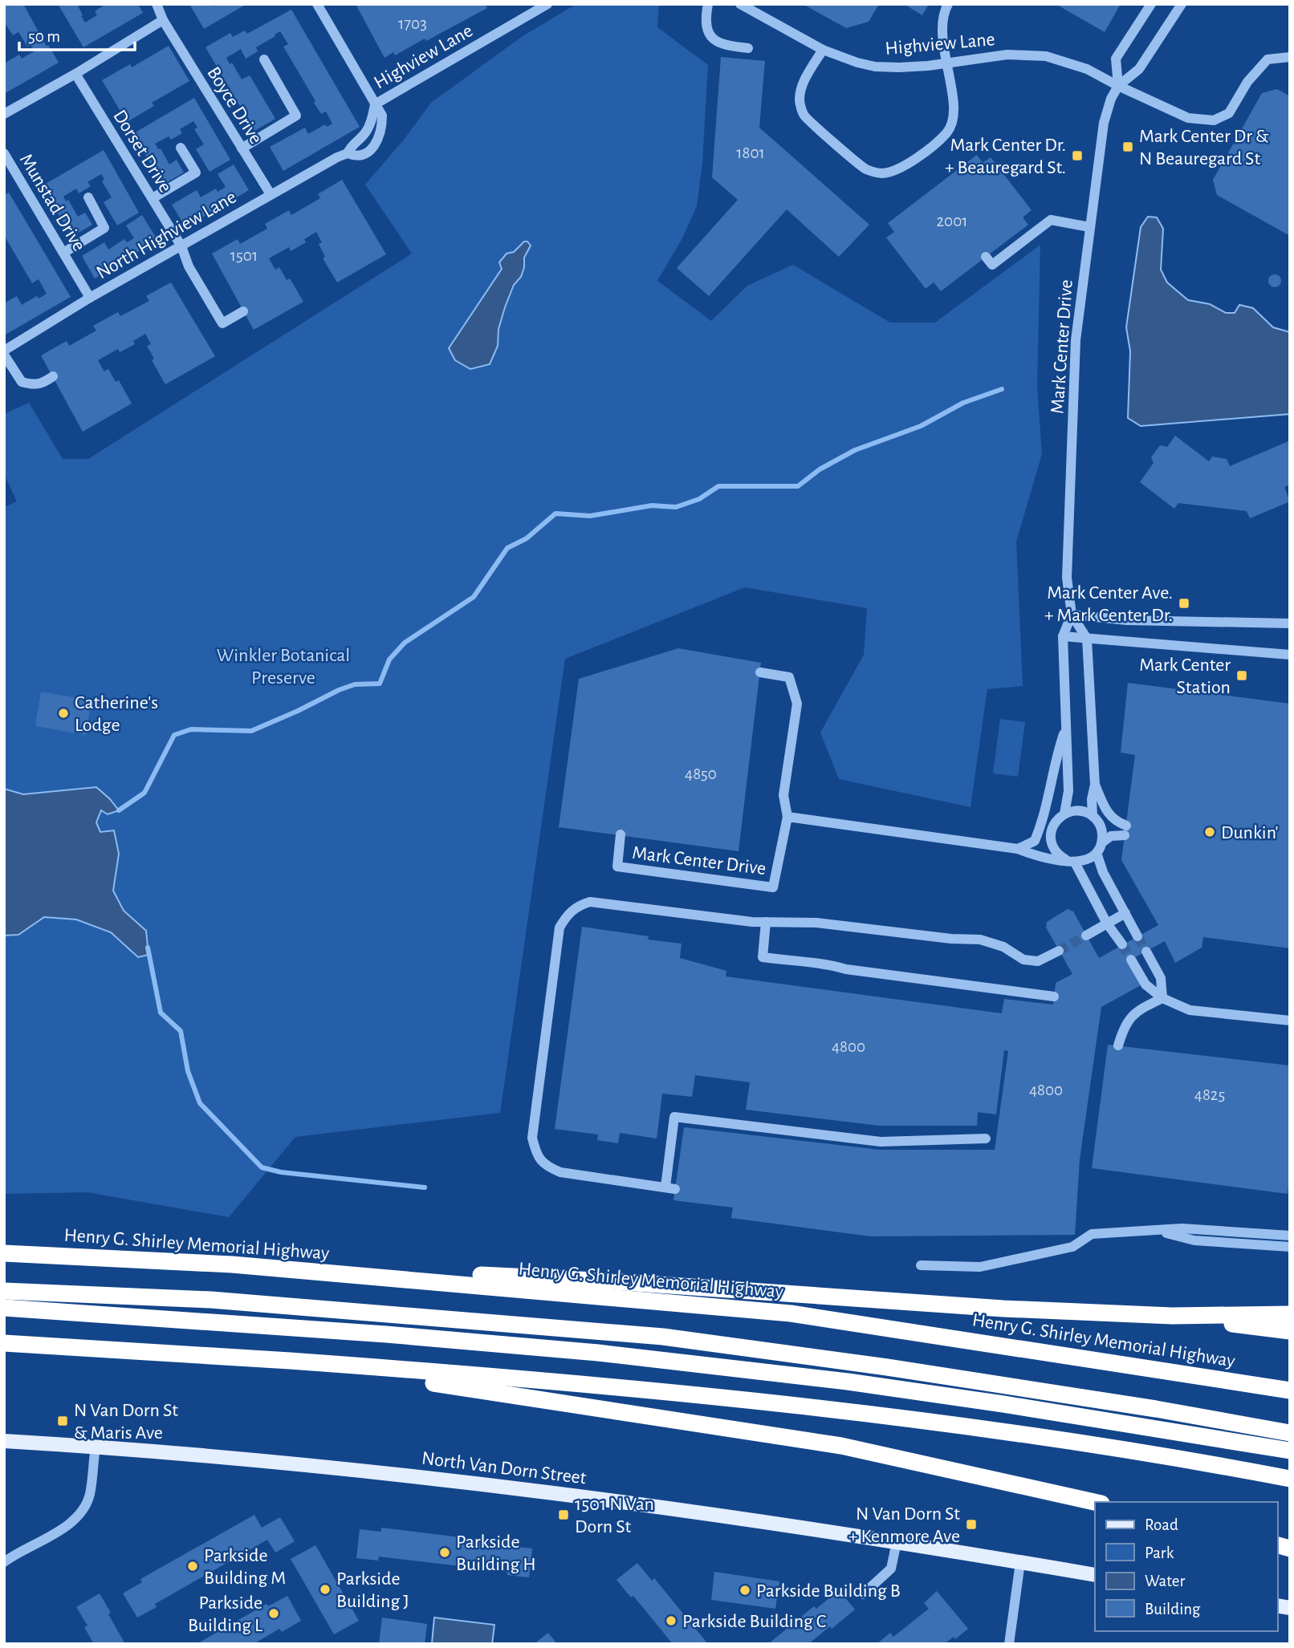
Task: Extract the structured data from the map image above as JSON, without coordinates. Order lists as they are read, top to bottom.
{
  "streets": {
    "highway": ["Henry G. Shirley Memorial Highway"],
    "main road": ["North Van Dorn Street"],
    "street": [
      "Highview Lane",
      "Boyce Drive",
      "Dorset Drive",
      "Munstad Drive",
      "North Highview Lane",
      "Mark Center Drive"
    ]
  },
  "crossings": [
    ["Highview Lane", "North Highview Lane"],
    ["Highview Lane", "Mark Center Drive"],
    ["Boyce Drive", "North Highview Lane"],
    ["Dorset Drive", "North Highview Lane"],
    ["Munstad Drive", "North Highview Lane"]
  ],
  "parks": ["Winkler Botanical Preserve"],
  "places": {
    "transit": [
      "Mark Center Dr & N Beauregard St",
      "Mark Center Dr. + Beauregard St.",
      "Mark Center Ave. + Mark Center Dr.",
      "Mark Center Station",
      "N Van Dorn St & Maris Ave",
      "1501 N Van Dorn St",
      "N Van Dorn St + Kenmore Ave"
    ],
    "other": [
      "Catherine's Lodge",
      "Dunkin'",
      "Parkside Building H",
      "Parkside Building M",
      "Parkside Building J",
      "Parkside Building B",
      "Parkside Building L",
      "Parkside Building C"
    ]
  },
  "house_numbers": [
    "1703",
    "1801",
    "2001",
    "1501",
    "4850",
    "4800",
    "4800",
    "4825"
  ],
  "legend": [
    "Road",
    "Park",
    "Water",
    "Building"
  ],
  "scale_bar": "50 m"
}
